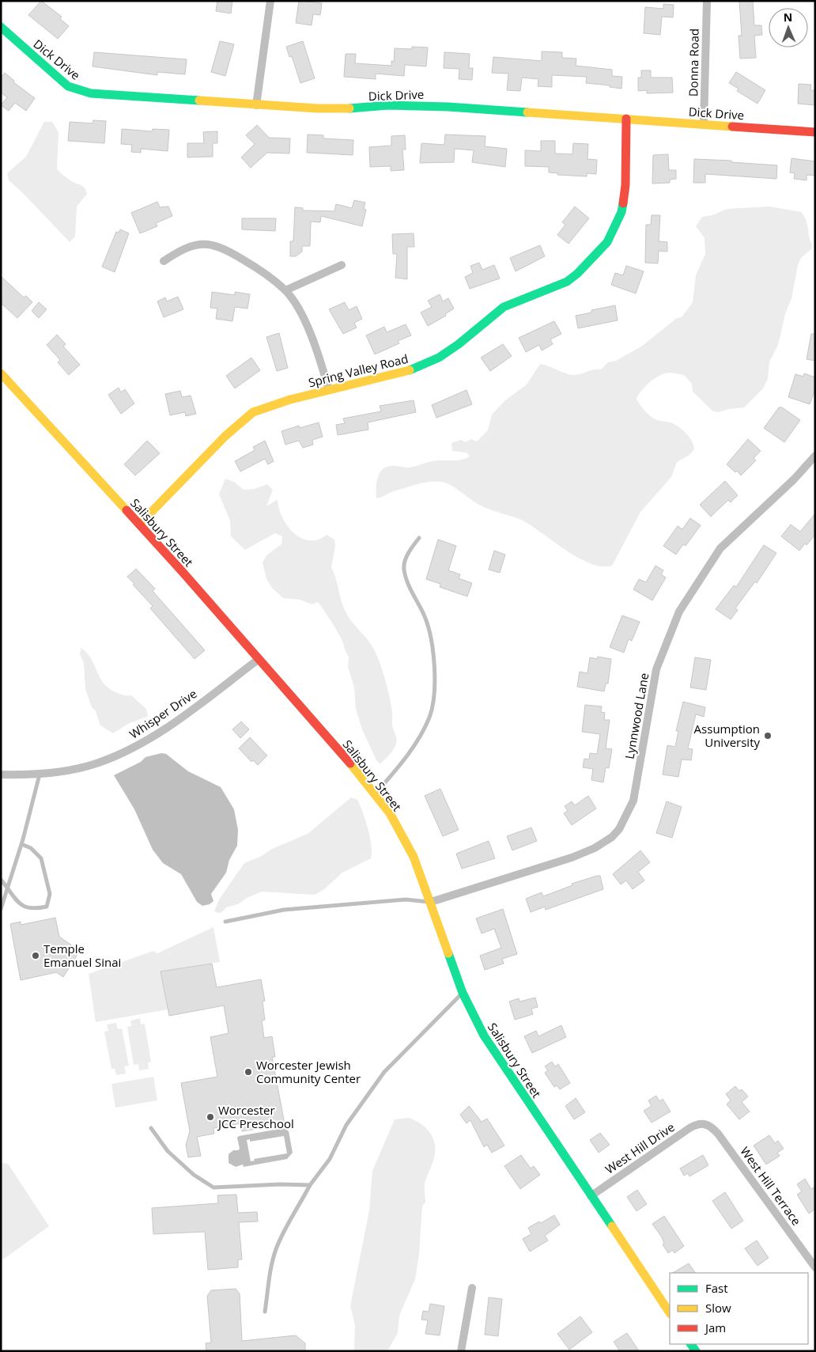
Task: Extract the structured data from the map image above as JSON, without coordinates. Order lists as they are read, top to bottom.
{
  "streets": {
    "street": [
      "Dick Drive",
      "Donna Road",
      "Spring Valley Road",
      "Salisbury Street",
      "Whisper Drive",
      "Lynnwood Lane",
      "West Hill Drive",
      "West Hill Terrace"
    ]
  },
  "crossings": [
    ["Dick Drive", "Donna Road"],
    ["Dick Drive", "Spring Valley Road"],
    ["Spring Valley Road", "Salisbury Street"],
    ["Salisbury Street", "Whisper Drive"],
    ["Salisbury Street", "Lynnwood Lane"],
    ["Salisbury Street", "West Hill Drive"],
    ["West Hill Drive", "West Hill Terrace"]
  ],
  "places": [
    "Assumption University",
    "Temple Emanuel Sinai",
    "Worcester Jewish Community Center",
    "Worcester JCC Preschool"
  ],
  "legend": ["Fast", "Slow", "Jam"],
  "north": "top"
}
